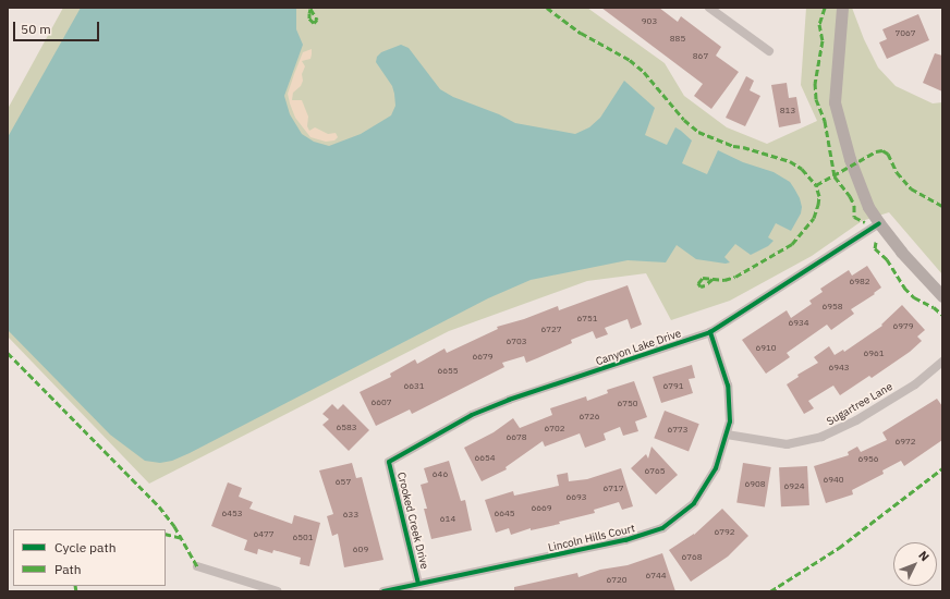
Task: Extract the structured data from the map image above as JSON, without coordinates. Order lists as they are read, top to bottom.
{
  "streets": {
    "street": [
      "Canyon Lake Drive",
      "Sugartree Lane",
      "Crooked Creek Drive",
      "Lincoln Hills Court"
    ]
  },
  "crossings": [
    ["Canyon Lake Drive", "Crooked Creek Drive"],
    ["Canyon Lake Drive", "Lincoln Hills Court"],
    ["Sugartree Lane", "Lincoln Hills Court"],
    ["Crooked Creek Drive", "Lincoln Hills Court"]
  ],
  "house_numbers": [
    "903",
    "7067",
    "885",
    "867",
    "813",
    "6982",
    "6958",
    "6751",
    "6934",
    "6979",
    "6727",
    "6703",
    "6910",
    "6961",
    "6679",
    "6943",
    "6655",
    "6631",
    "6791",
    "6607",
    "6750",
    "6726",
    "6583",
    "6702",
    "6773",
    "6678",
    "6972",
    "6654",
    "6956",
    "6765",
    "646",
    "6940",
    "657",
    "6908",
    "6924",
    "6717",
    "6693",
    "6669",
    "6453",
    "6645",
    "633",
    "614",
    "6792",
    "6477",
    "6501",
    "609",
    "6768",
    "6744",
    "6720"
  ],
  "legend": ["Cycle path", "Path"],
  "scale_bar": "50 m",
  "north": "top right"
}
